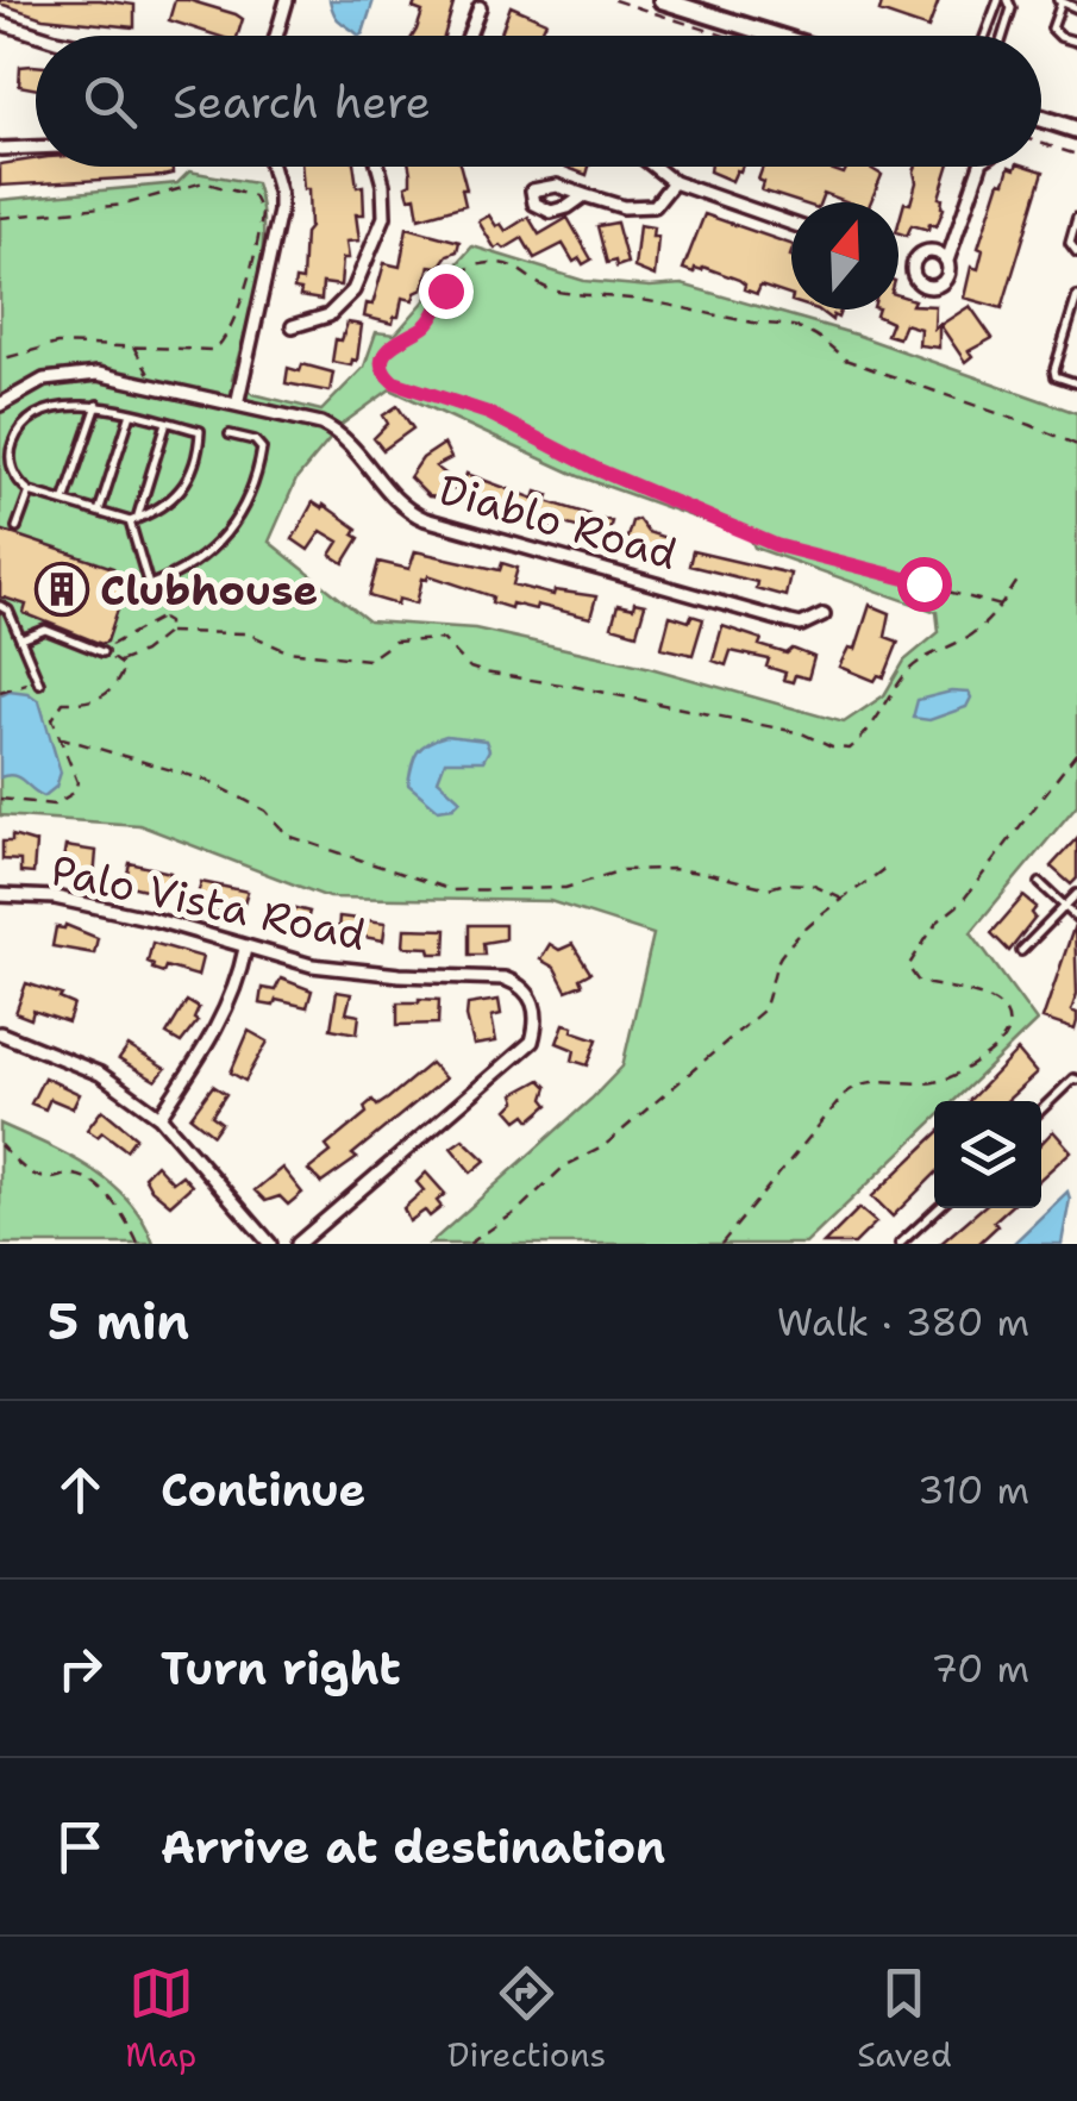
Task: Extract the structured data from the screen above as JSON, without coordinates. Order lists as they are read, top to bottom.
{
  "streets": {
    "street": ["Diablo Road", "Palo Vista Road"]
  },
  "places": {
    "building": ["Clubhouse"]
  },
  "north": "top",
  "page": {
    "search": "Search here",
    "heading": ["5 min", "Walk · 380 m"],
    "list": [
      ["Continue", "310 m"],
      ["Turn right", "70 m"],
      "Arrive at destination"
    ],
    "nav": ["Map", "Directions", "Saved"]
  }
}
